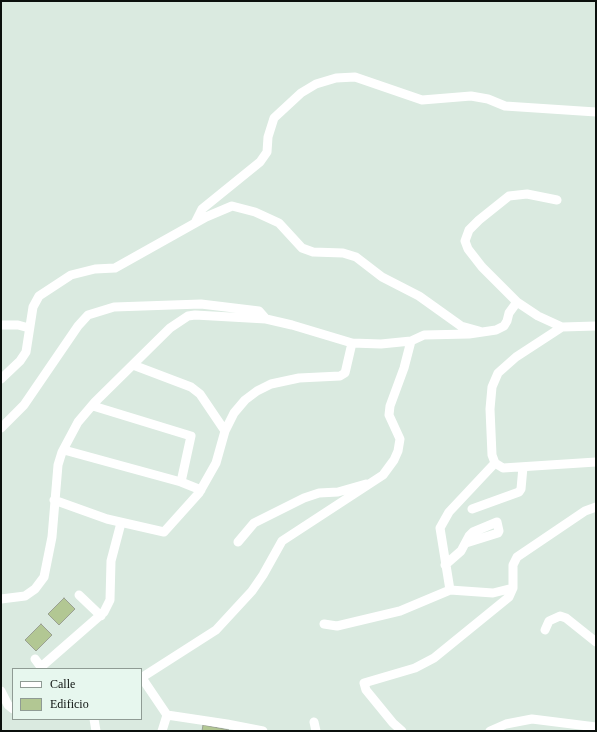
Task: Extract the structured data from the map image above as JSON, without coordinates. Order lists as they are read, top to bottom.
{
  "legend": ["Calle", "Edificio"]
}
